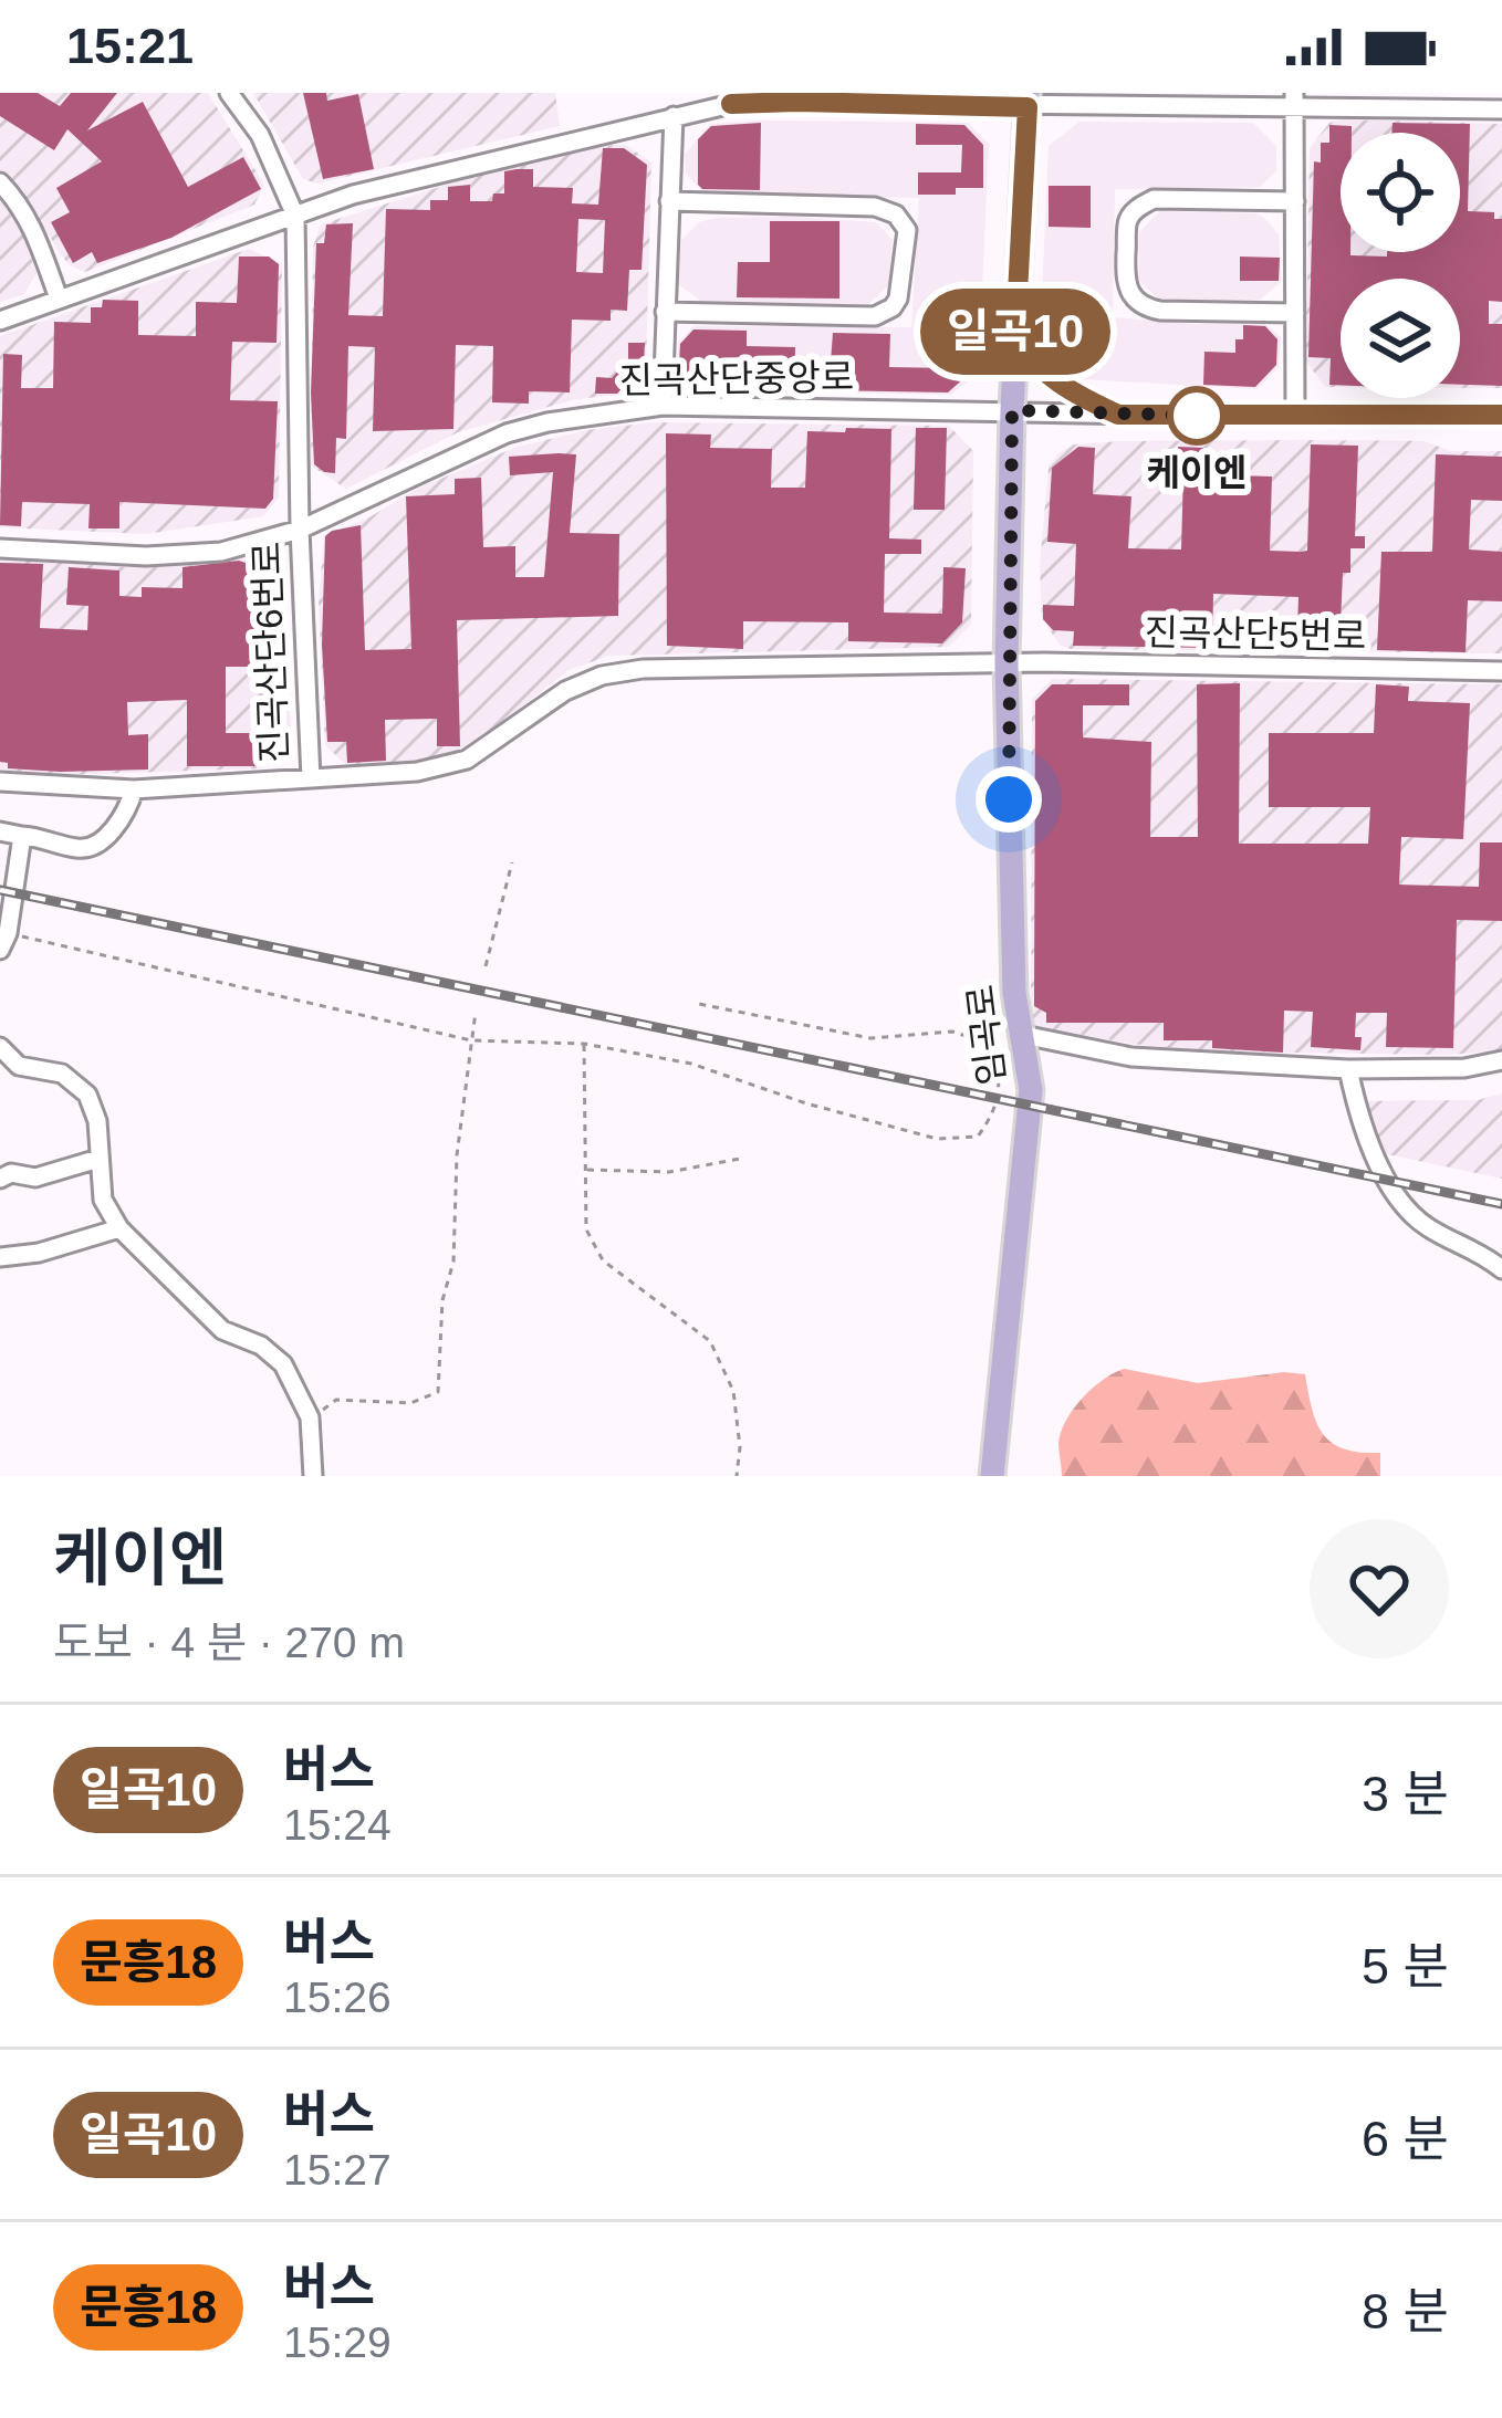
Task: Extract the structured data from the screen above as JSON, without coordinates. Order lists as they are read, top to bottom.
{
  "streets": {
    "main road": ["임곡로"],
    "street": ["진곡산단중앙로", "진곡산단5번로", "진곡산단6번로"]
  },
  "crossings": [
    ["진곡산단중앙로", "진곡산단6번로"],
    ["진곡산단중앙로", "임곡로"],
    ["진곡산단5번로", "임곡로"]
  ],
  "places": ["케이엔"],
  "lines": ["bus line 일곡10"],
  "page": {
    "status": "15:21",
    "on_map": "일곡10",
    "heading": ["케이엔", "도보 · 4 분 · 270 m"],
    "list": [
      {
        "mark": "일곡10",
        "name": "버스",
        "note": "15:24",
        "value": "3 분"
      },
      {
        "mark": "문흥18",
        "name": "버스",
        "note": "15:26",
        "value": "5 분"
      },
      {
        "mark": "일곡10",
        "name": "버스",
        "note": "15:27",
        "value": "6 분"
      },
      {
        "mark": "문흥18",
        "name": "버스",
        "note": "15:29",
        "value": "8 분"
      }
    ]
  }
}
